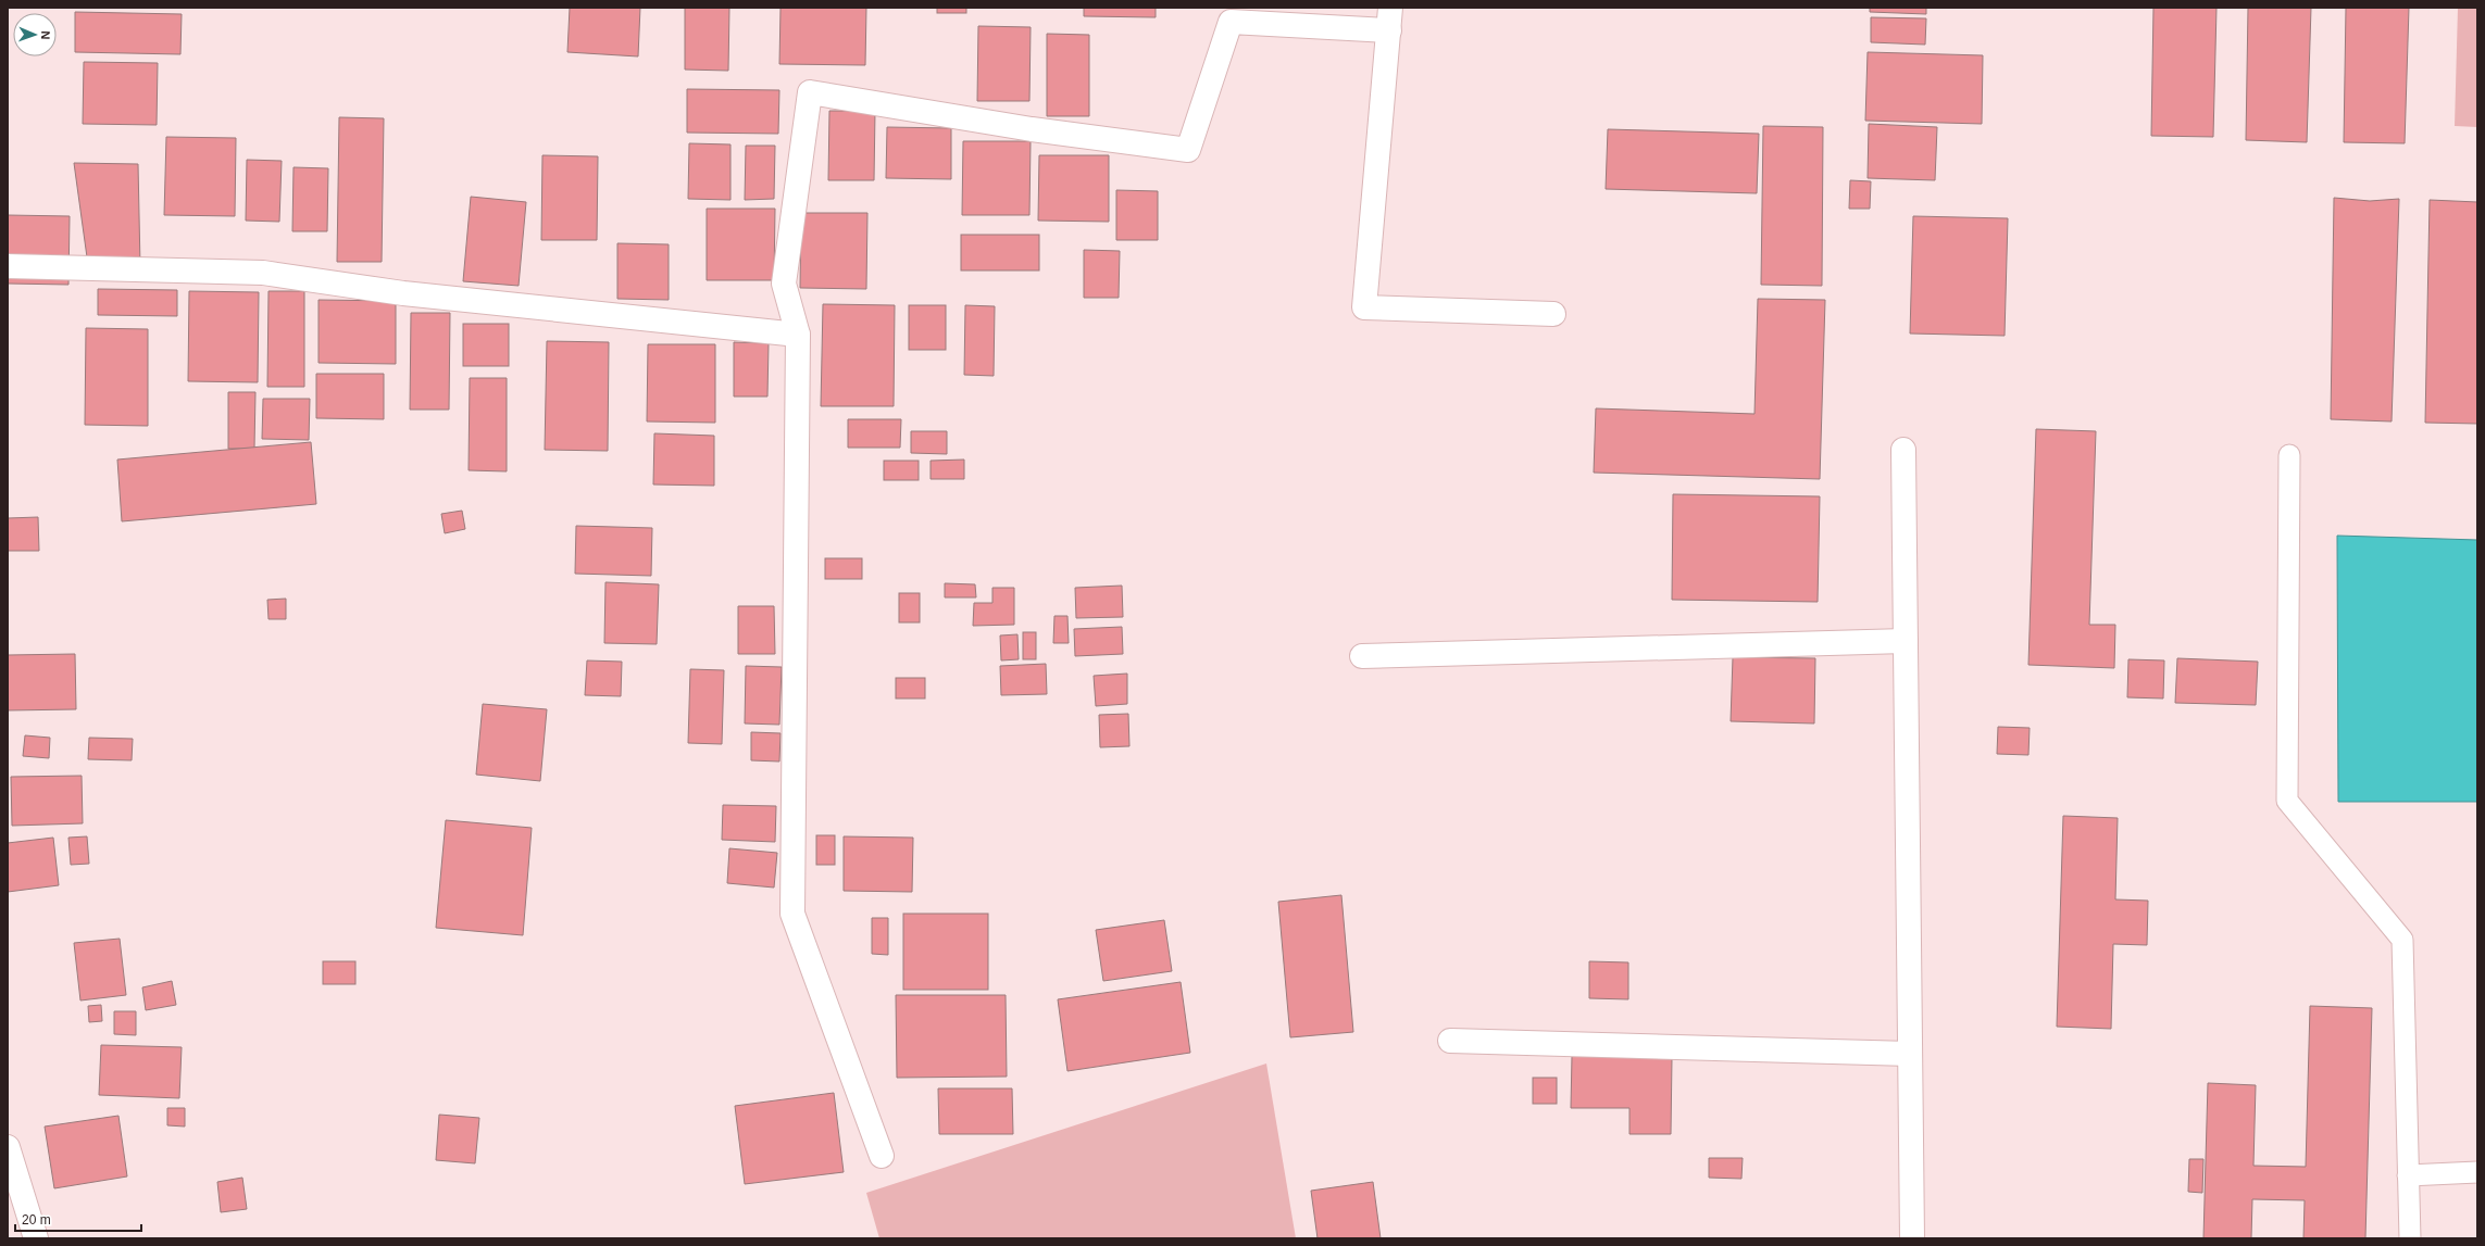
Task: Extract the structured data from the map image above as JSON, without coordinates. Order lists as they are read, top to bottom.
{
  "scale_bar": "20 m",
  "north": "right"
}
